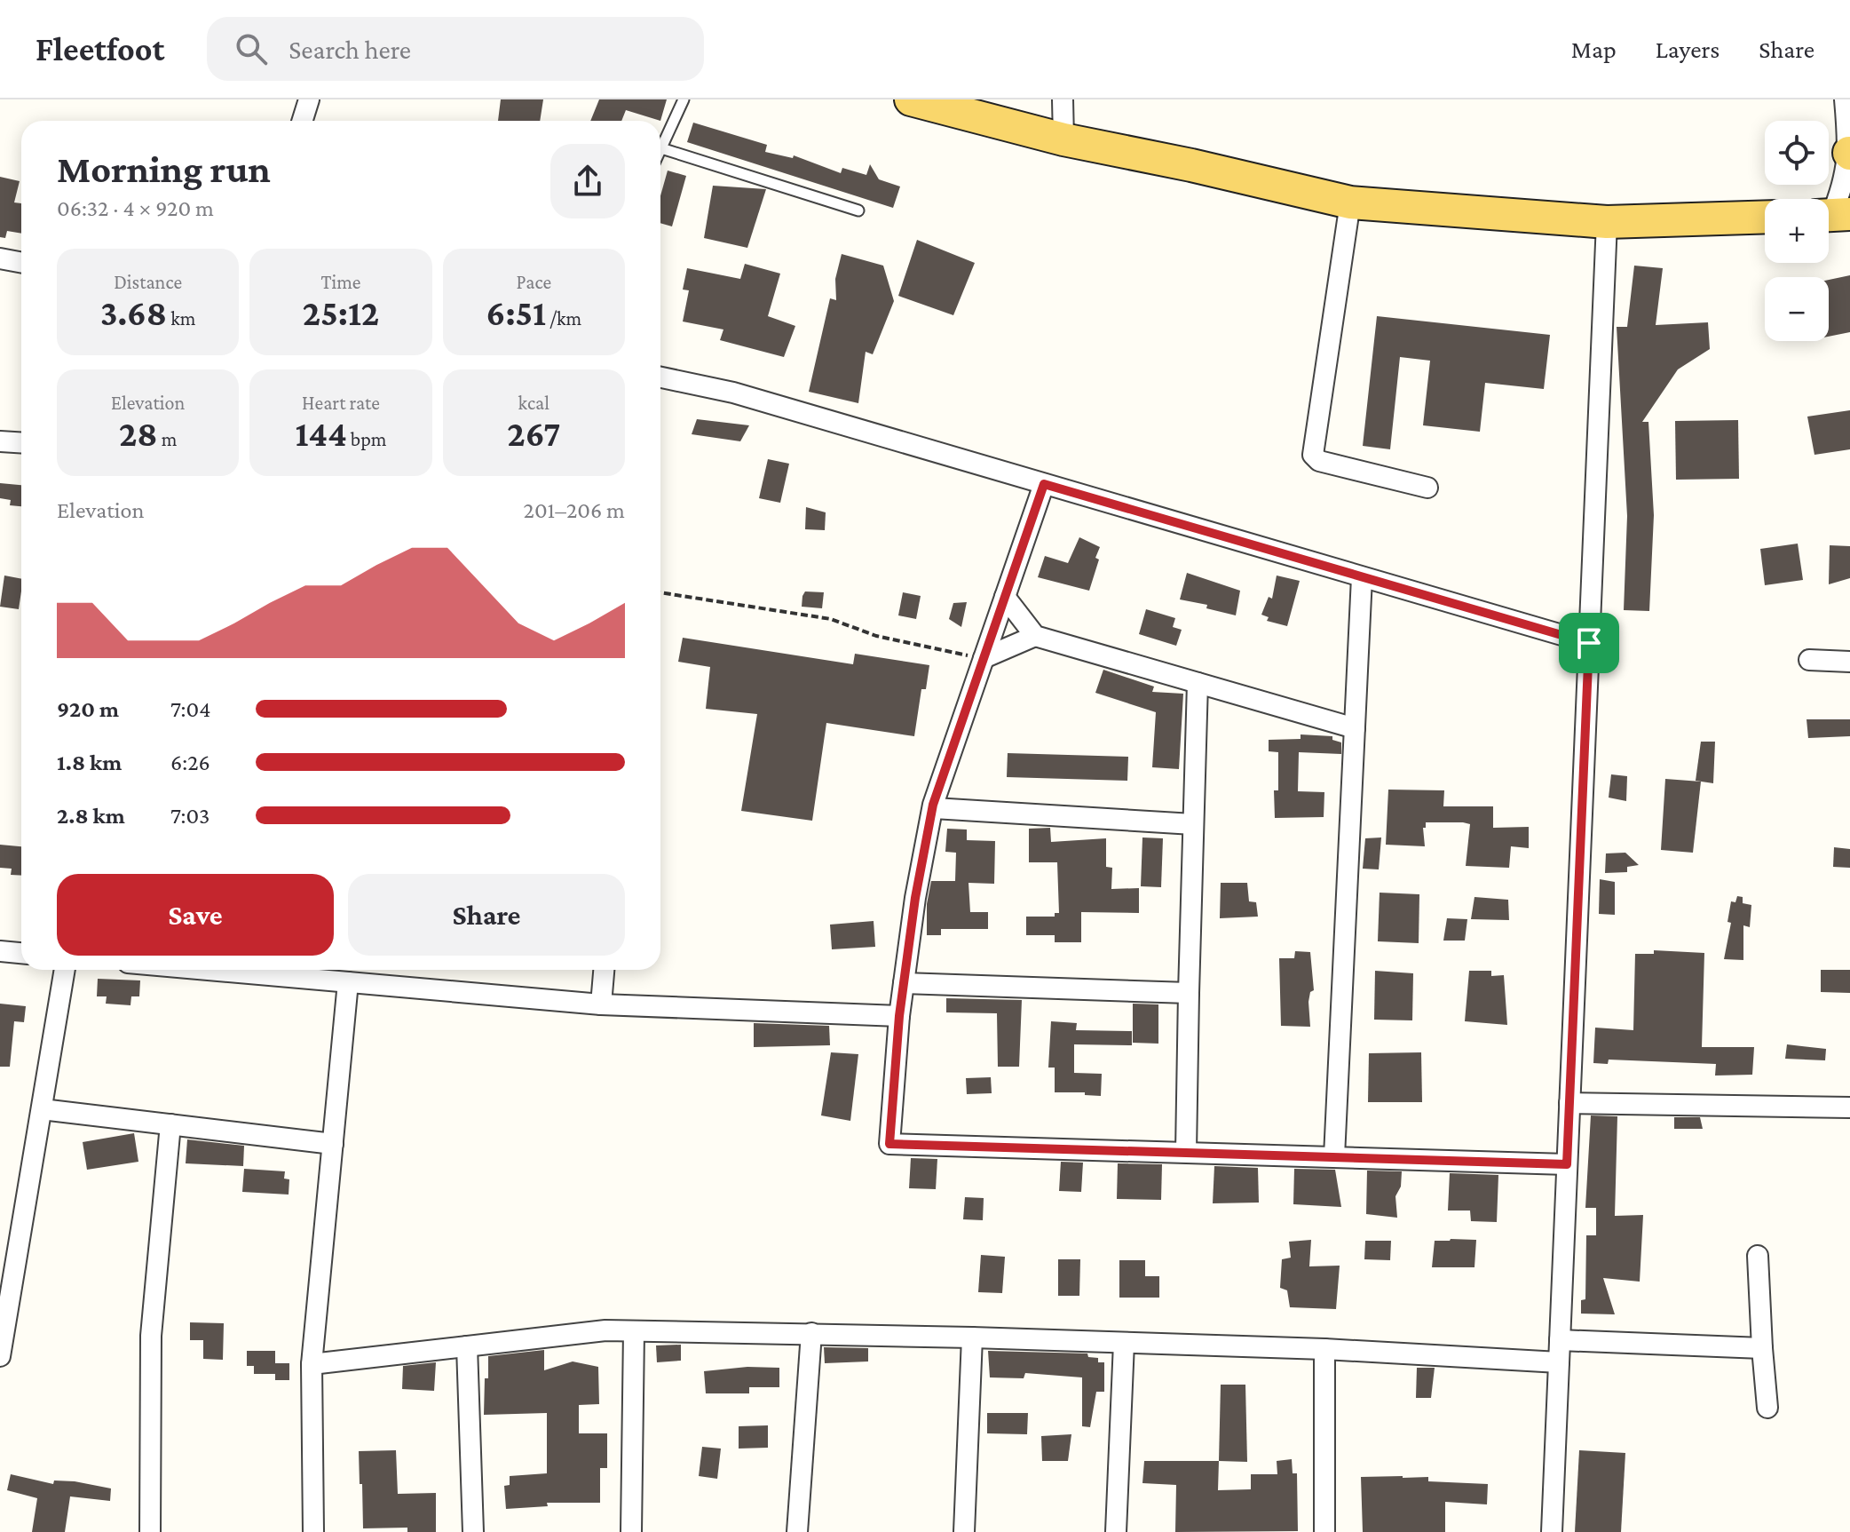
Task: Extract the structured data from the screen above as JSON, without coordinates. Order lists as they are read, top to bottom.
{
  "page": {
    "header": "Fleetfoot",
    "search": "Search here",
    "nav": ["Map", "Layers", "Share"],
    "map_buttons": ["+", "−"],
    "heading": ["Morning run", "06:32 · 4 × 920 m"],
    "stats": [
      ["Distance", "3.68 km"],
      ["Time", "25:12"],
      ["Pace", "6:51 /km"],
      ["Elevation", "28 m"],
      ["Heart rate", "144 bpm"],
      ["kcal", "267"]
    ],
    "chart": ["Elevation", "201–206 m"],
    "list": [
      {
        "name": "920 m",
        "note": "7:04"
      },
      {
        "name": "1.8 km",
        "note": "6:26"
      },
      {
        "name": "2.8 km",
        "note": "7:03"
      }
    ],
    "buttons": ["Save", "Share"]
  }
}
